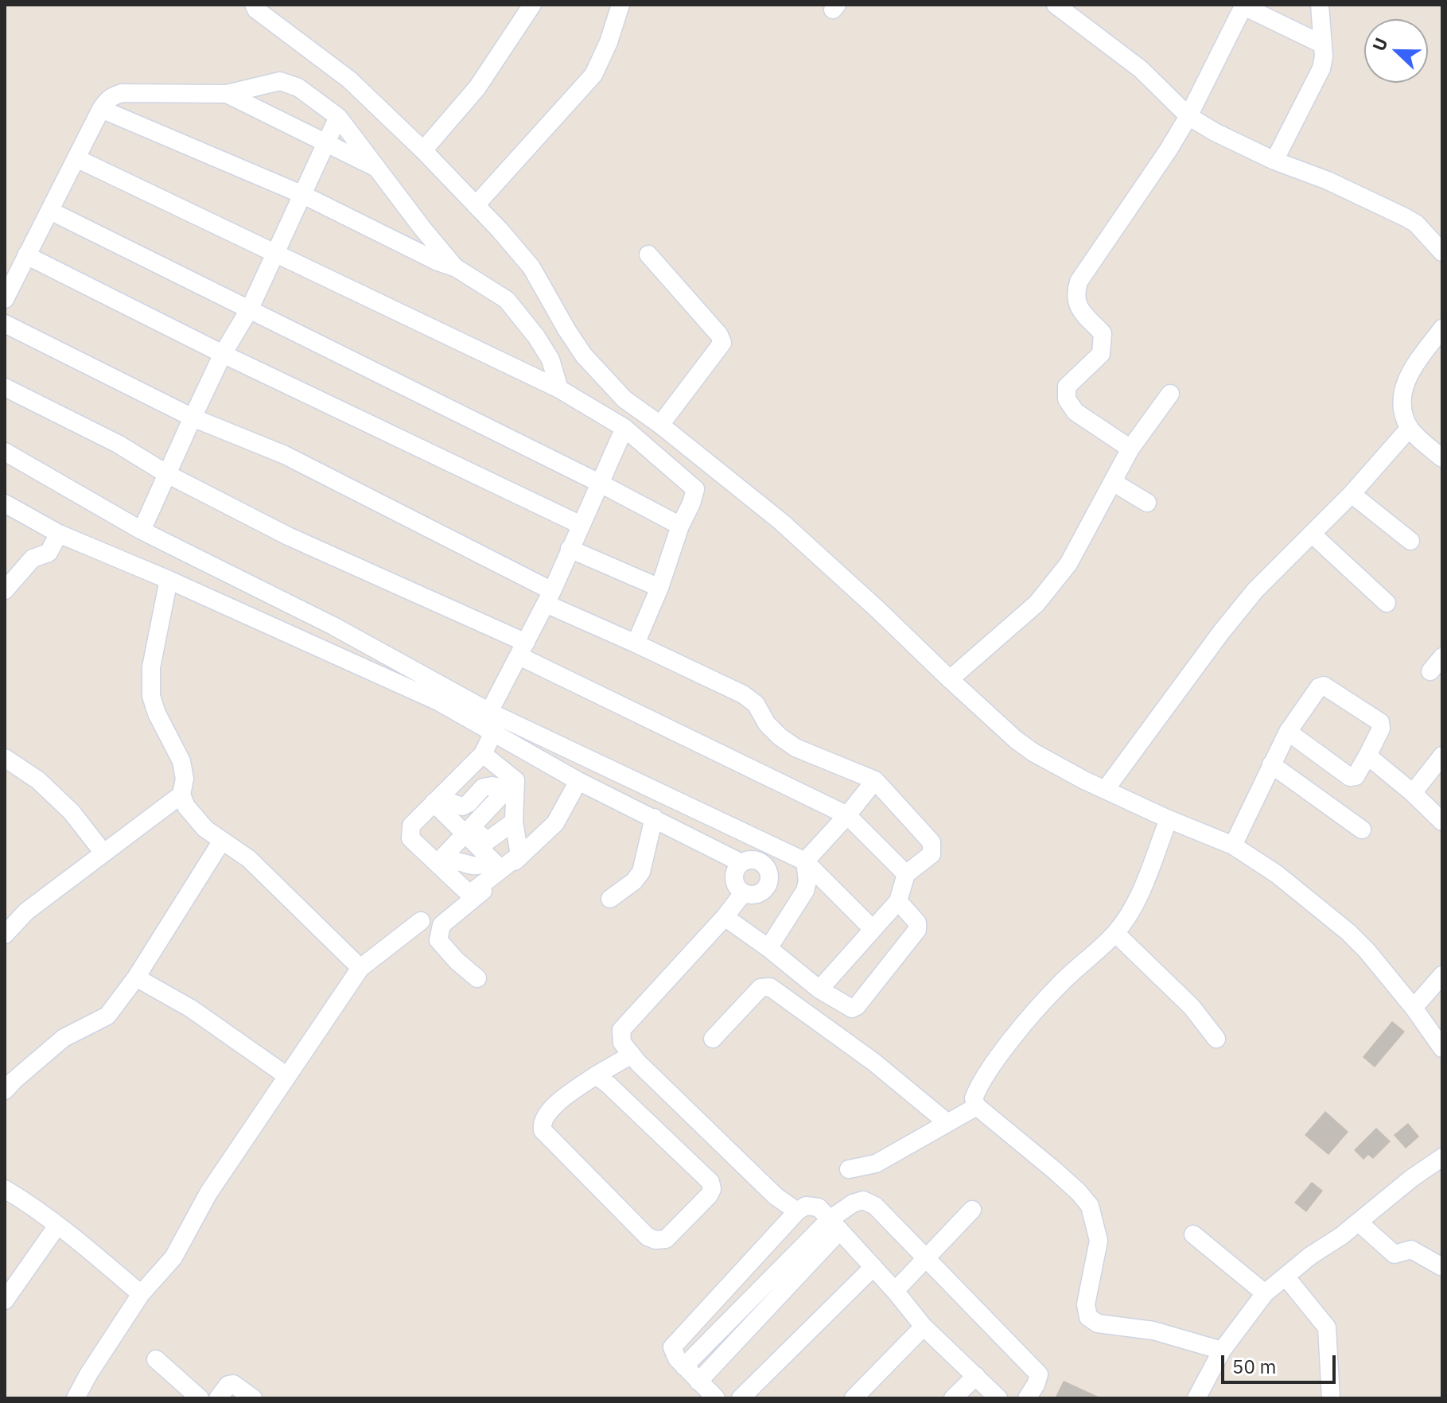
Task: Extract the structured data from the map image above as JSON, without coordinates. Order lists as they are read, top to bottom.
{
  "scale_bar": "50 m",
  "north": "left"
}
